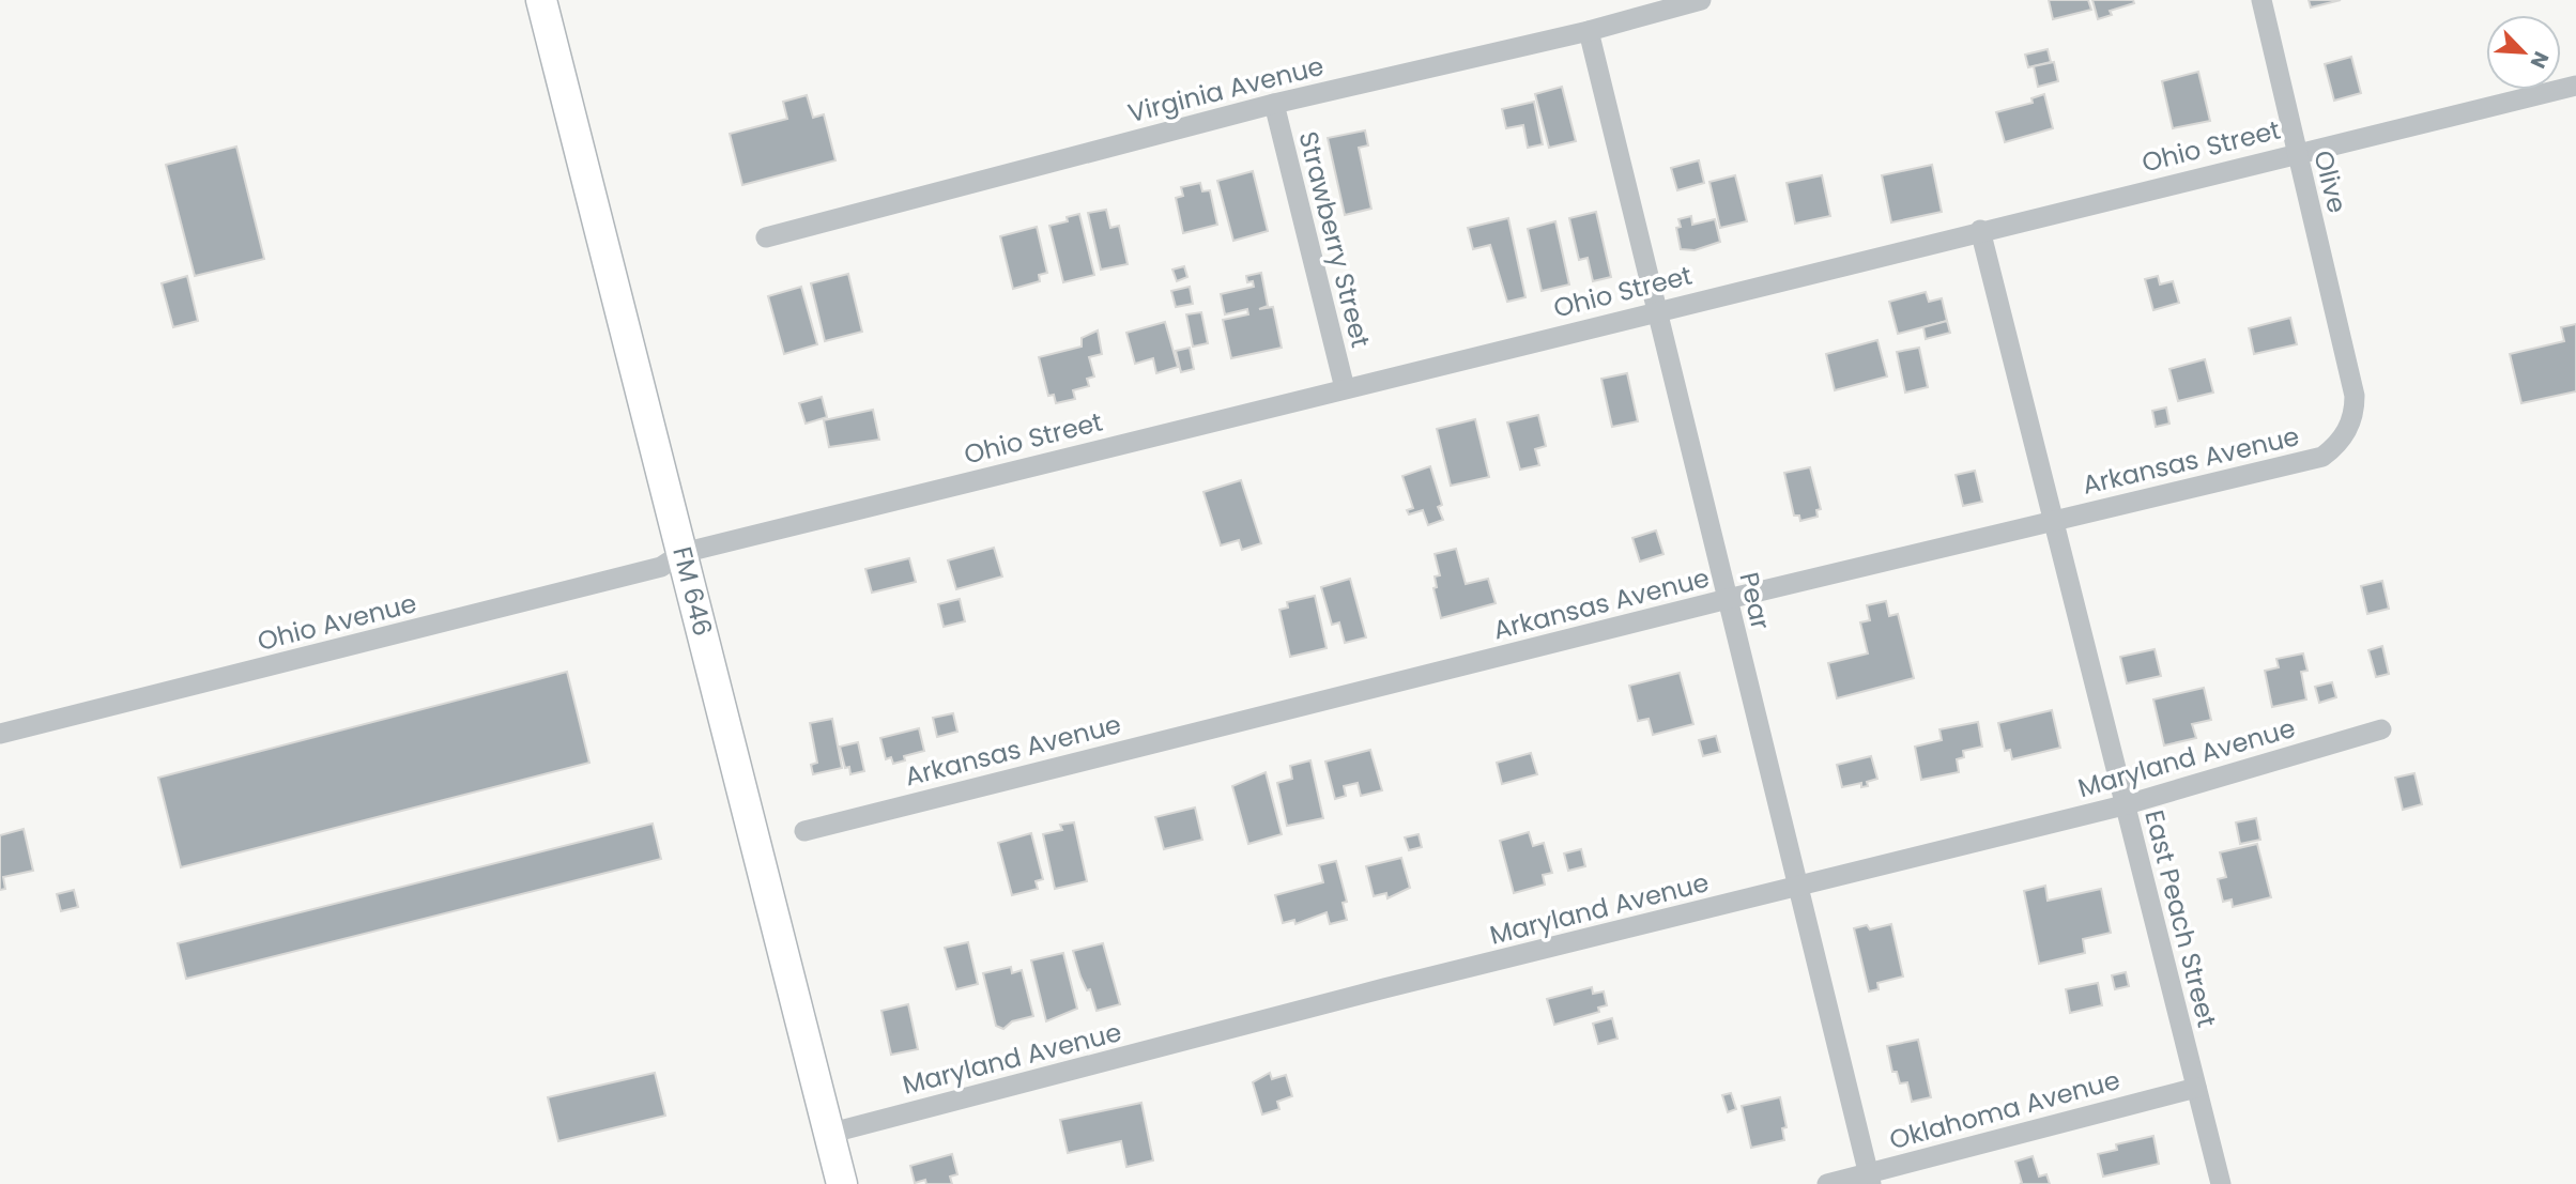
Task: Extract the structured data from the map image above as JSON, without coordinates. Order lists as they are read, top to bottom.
{
  "streets": {
    "main road": ["FM 646"],
    "street": [
      "Virginia Avenue",
      "Ohio Street",
      "Olive",
      "Strawberry Street",
      "Arkansas Avenue",
      "Pear",
      "Ohio Avenue",
      "Maryland Avenue",
      "East Peach Street",
      "Oklahoma Avenue"
    ]
  },
  "crossings": [
    ["Virginia Avenue", "Strawberry Street"],
    ["Virginia Avenue", "Pear"],
    ["Ohio Street", "Olive"],
    ["Ohio Street", "Strawberry Street"],
    ["Ohio Street", "FM 646"],
    ["Ohio Street", "Pear"],
    ["Ohio Street", "Ohio Avenue"],
    ["Ohio Street", "East Peach Street"],
    ["Olive", "Arkansas Avenue"],
    ["Arkansas Avenue", "Pear"],
    ["Arkansas Avenue", "East Peach Street"],
    ["FM 646", "Ohio Avenue"],
    ["FM 646", "Maryland Avenue"],
    ["Pear", "Maryland Avenue"],
    ["Pear", "Oklahoma Avenue"],
    ["Maryland Avenue", "East Peach Street"],
    ["East Peach Street", "Oklahoma Avenue"]
  ],
  "north": "bottom right"
}
